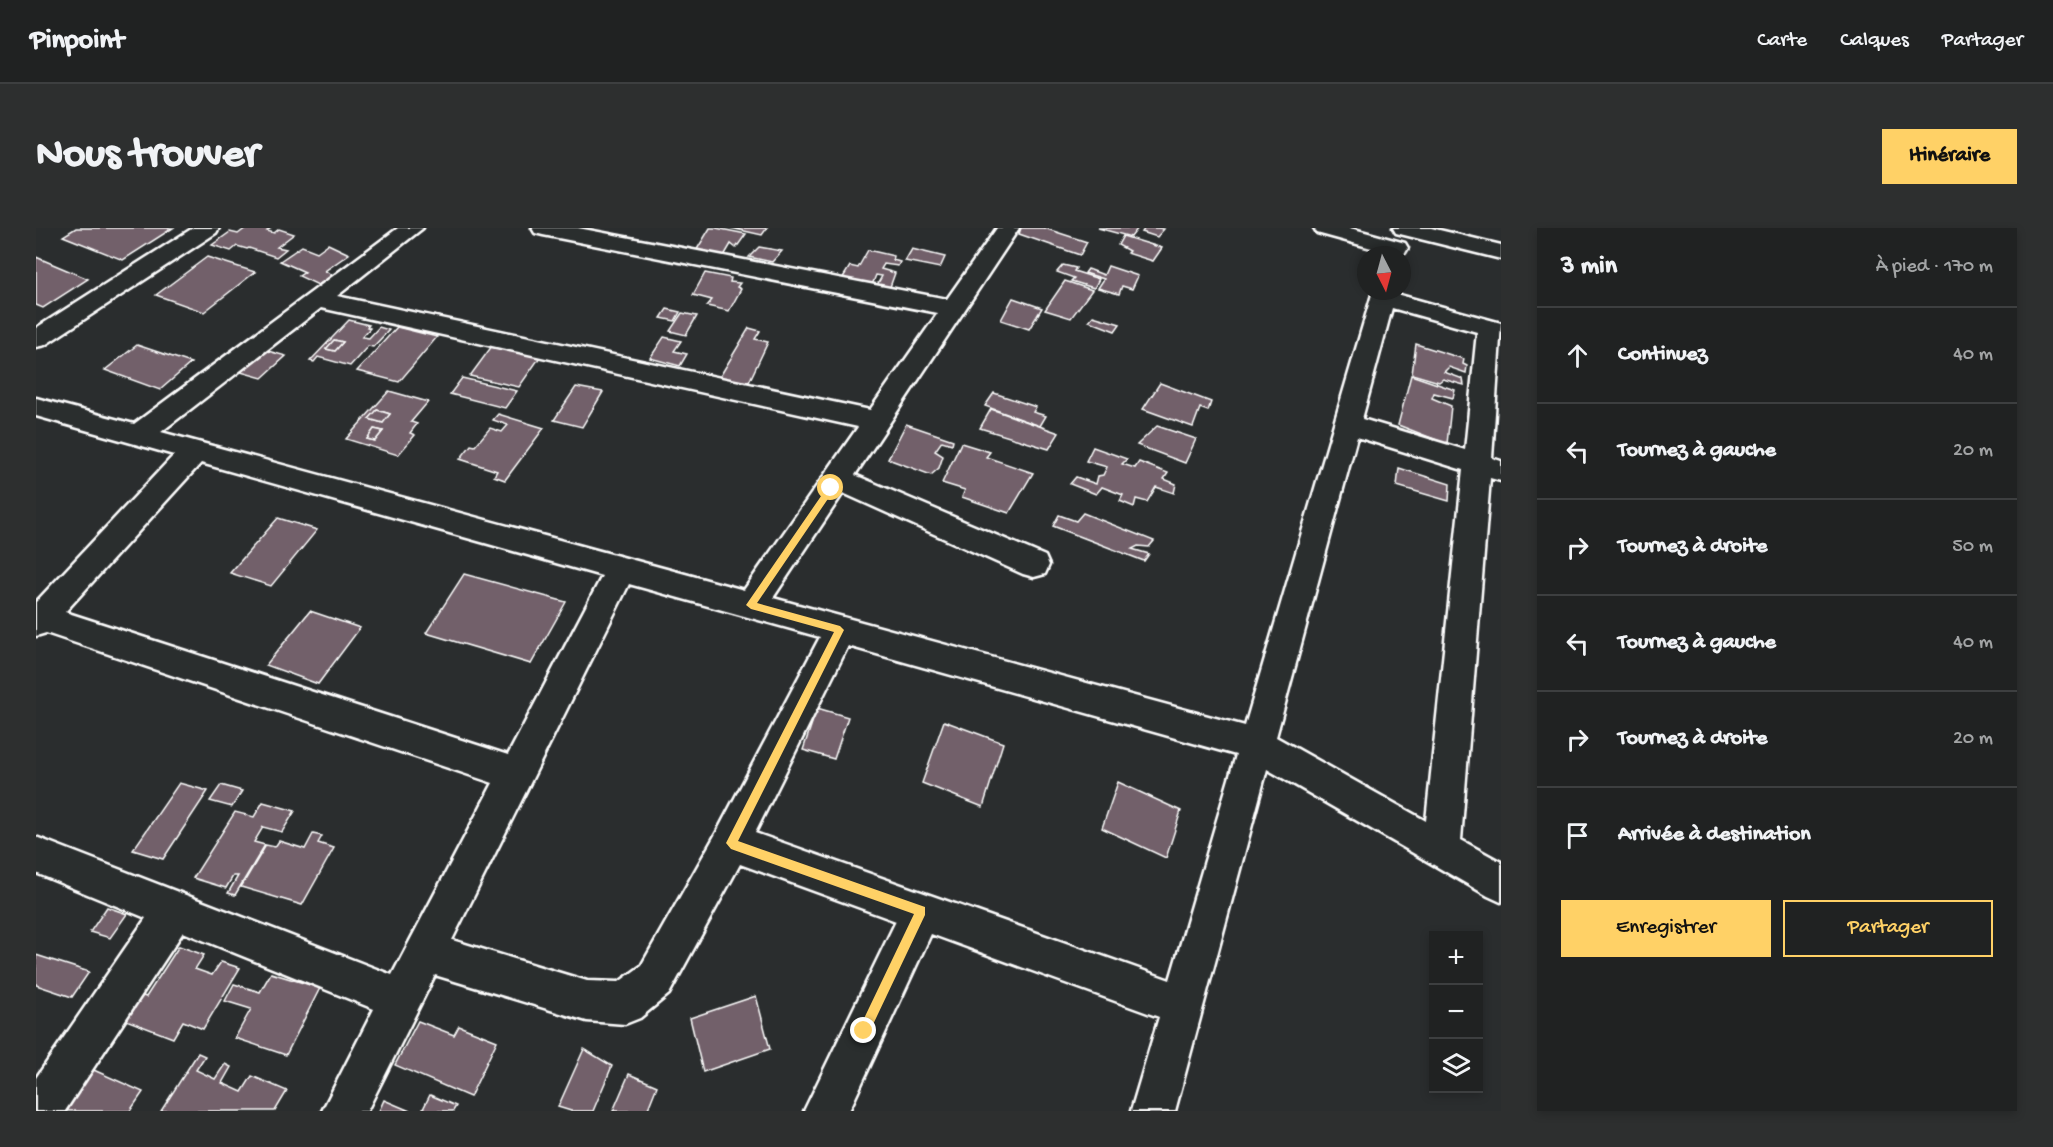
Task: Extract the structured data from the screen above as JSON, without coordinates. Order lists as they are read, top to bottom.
{
  "north": "bottom",
  "page": {
    "header": "Pinpoint",
    "nav": ["Carte", "Calques", "Partager"],
    "buttons": [
      "Itinéraire",
      ["Enregistrer", "Partager"]
    ],
    "title": "Nous trouver",
    "heading": ["3 min", "À pied · 170 m"],
    "list": [
      ["Continuez", "40 m"],
      ["Tournez à gauche", "20 m"],
      ["Tournez à droite", "50 m"],
      ["Tournez à gauche", "40 m"],
      ["Tournez à droite", "20 m"],
      "Arrivée à destination"
    ],
    "map_buttons": ["+", "−"]
  }
}
